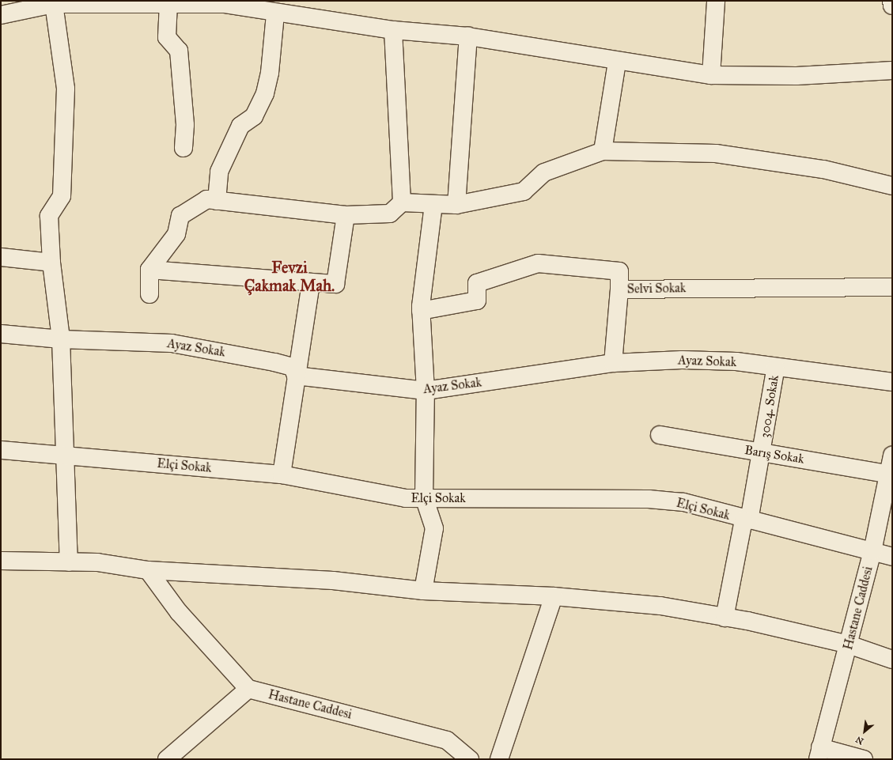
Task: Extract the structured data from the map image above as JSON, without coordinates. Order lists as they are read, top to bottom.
{
  "streets": {
    "street": [
      "Selvi Sokak",
      "Ayaz Sokak",
      "3004. Sokak",
      "Barış Sokak",
      "Elçi Sokak",
      "Hastane Caddesi"
    ]
  },
  "crossings": [
    ["Ayaz Sokak", "3004. Sokak"],
    ["3004. Sokak", "Barış Sokak"],
    ["3004. Sokak", "Elçi Sokak"],
    ["Barış Sokak", "Hastane Caddesi"],
    ["Elçi Sokak", "Hastane Caddesi"]
  ],
  "districts": ["Fevzi Çakmak Mah."],
  "north": "bottom left"
}
